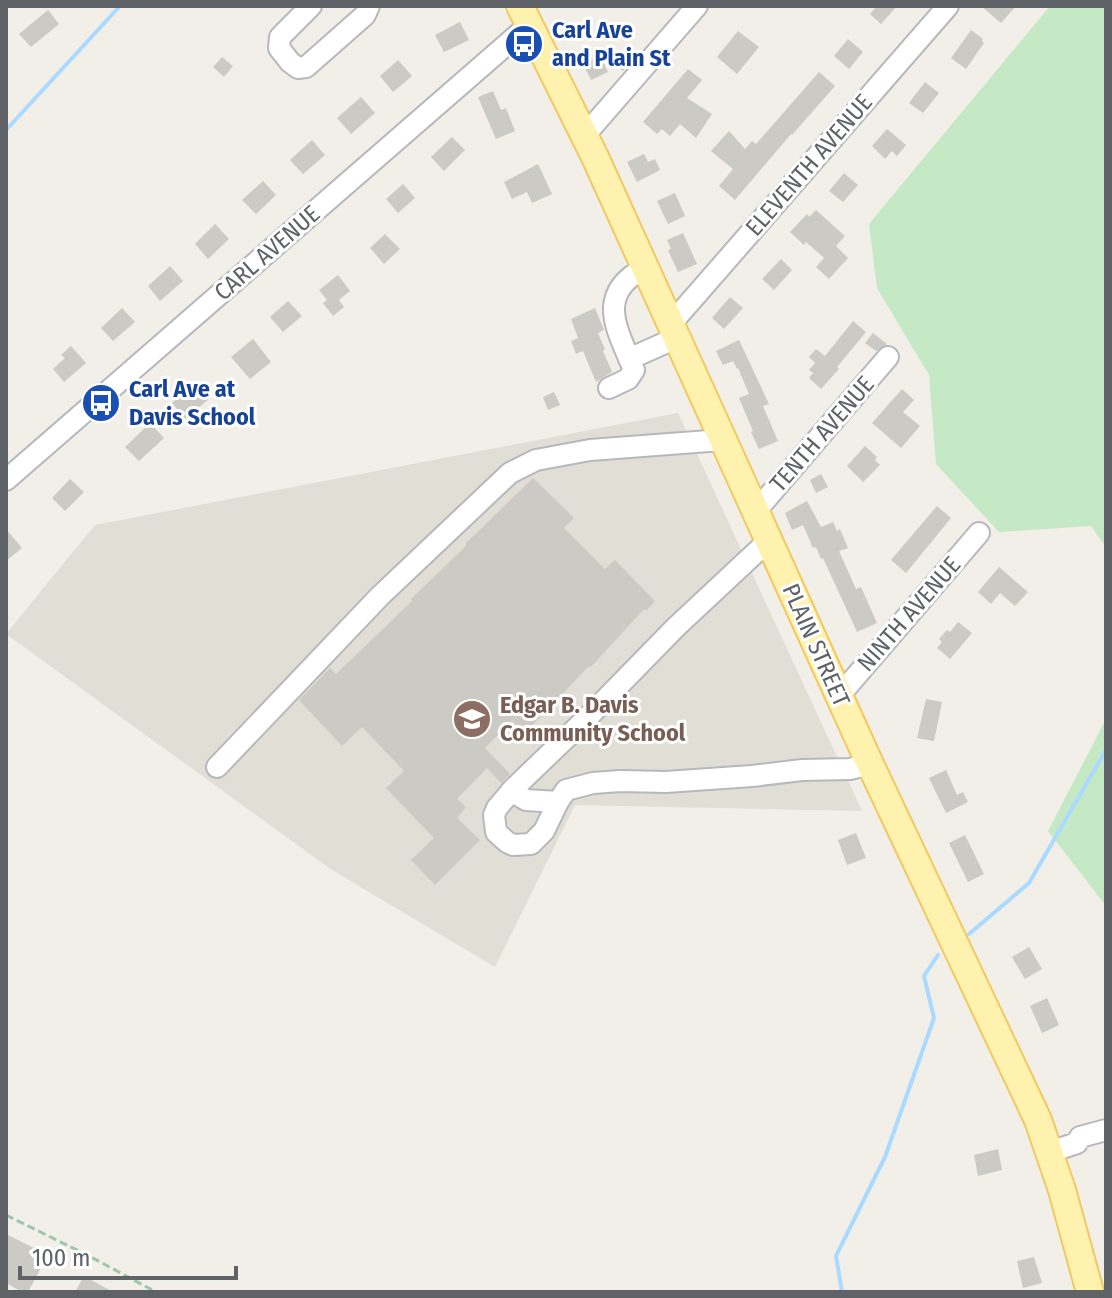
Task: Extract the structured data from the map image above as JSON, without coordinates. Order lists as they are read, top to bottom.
{
  "streets": {
    "main road": ["PLAIN STREET"],
    "street": [
      "ELEVENTH AVENUE",
      "CARL AVENUE",
      "TENTH AVENUE",
      "NINTH AVENUE"
    ]
  },
  "crossings": [
    ["ELEVENTH AVENUE", "PLAIN STREET"],
    ["CARL AVENUE", "PLAIN STREET"],
    ["TENTH AVENUE", "PLAIN STREET"],
    ["NINTH AVENUE", "PLAIN STREET"]
  ],
  "places": {
    "bus stop": ["Carl Ave and Plain St", "Carl Ave at Davis School"],
    "school or university": ["Edgar B. Davis Community School"]
  },
  "scale_bar": "100 m"
}
